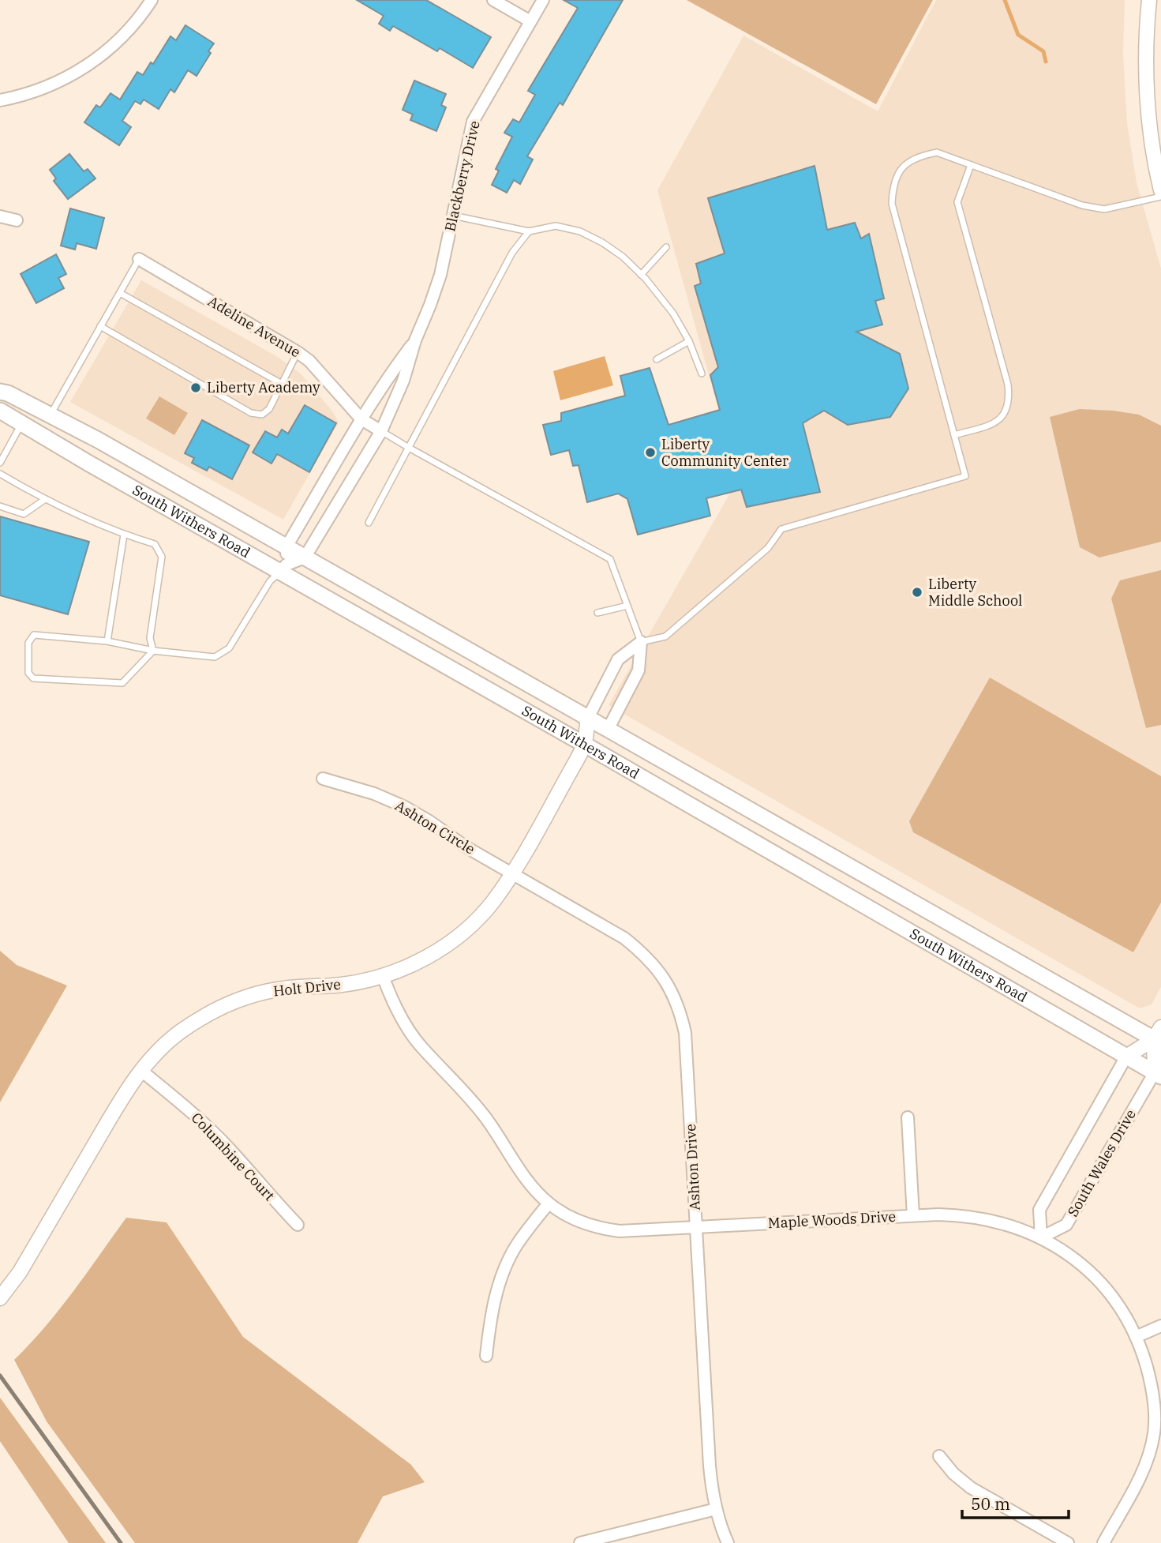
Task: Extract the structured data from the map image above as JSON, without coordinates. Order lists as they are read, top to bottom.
{
  "streets": {
    "main road": ["South Withers Road"],
    "street": [
      "Blackberry Drive",
      "Adeline Avenue",
      "Ashton Circle",
      "Holt Drive",
      "Columbine Court",
      "South Wales Drive",
      "Ashton Drive",
      "Maple Woods Drive"
    ]
  },
  "crossings": [
    ["Blackberry Drive", "Adeline Avenue"],
    ["Blackberry Drive", "South Withers Road"],
    ["South Withers Road", "Holt Drive"],
    ["South Withers Road", "South Wales Drive"],
    ["Ashton Circle", "Holt Drive"],
    ["Ashton Circle", "Ashton Drive"],
    ["Holt Drive", "Columbine Court"],
    ["Holt Drive", "Ashton Drive"],
    ["Holt Drive", "Maple Woods Drive"],
    ["South Wales Drive", "Maple Woods Drive"],
    ["Ashton Drive", "Maple Woods Drive"]
  ],
  "places": ["Liberty Academy", "Liberty Community Center", "Liberty Middle School"],
  "scale_bar": "50 m"
}
